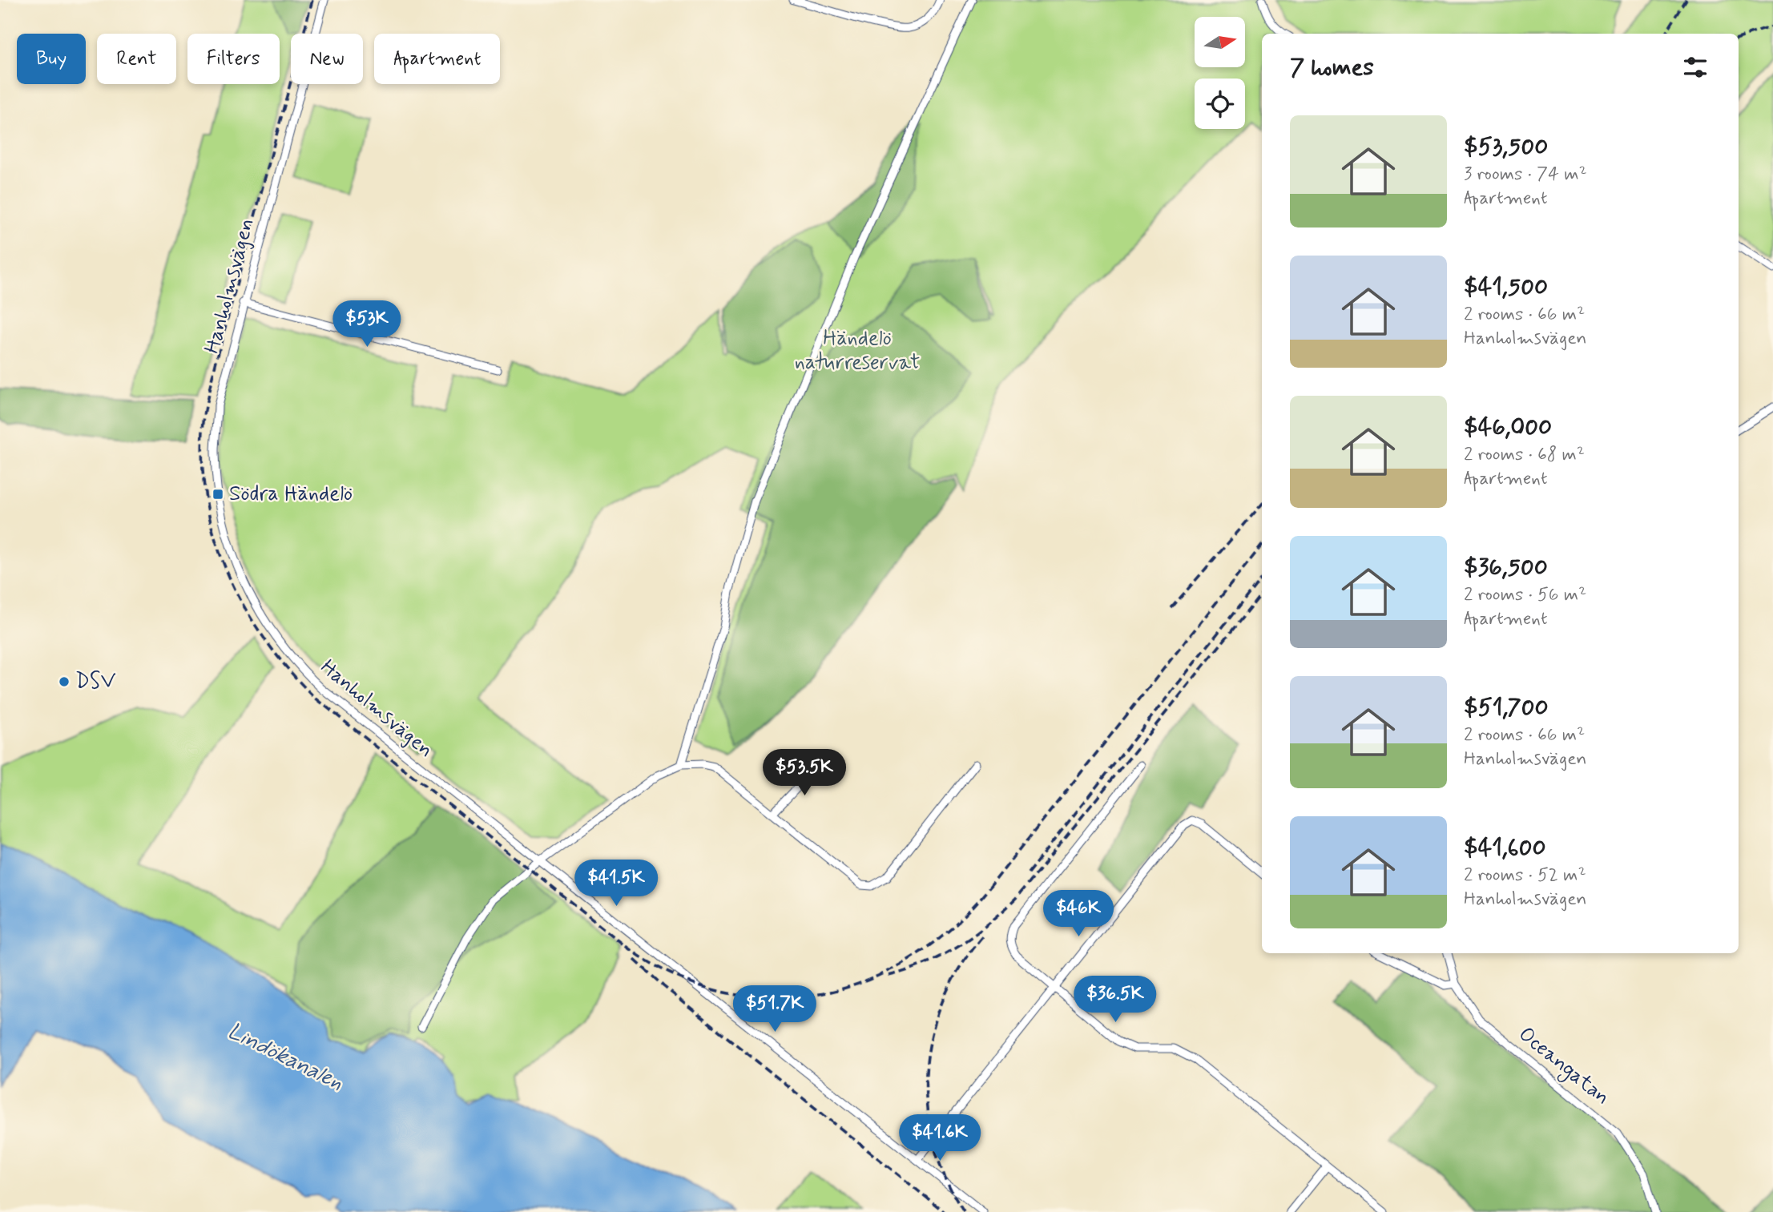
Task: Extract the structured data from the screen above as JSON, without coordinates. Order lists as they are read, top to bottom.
{
  "streets": {
    "street": ["Hanholmsvägen", "Oceangatan"]
  },
  "water": ["Lindökanalen"],
  "parks": ["Händelö naturreservat"],
  "places": {
    "transit": ["Södra Händelö"],
    "other": ["DSV"]
  },
  "north": "right",
  "page": {
    "chip": [
      "Buy",
      "Rent",
      "Filters",
      "New",
      "Apartment"
    ],
    "heading": "7 homes",
    "list": [
      {
        "name": "$53,500",
        "note": "3 rooms · 74 m² · Apartment"
      },
      {
        "name": "$41,500",
        "note": "2 rooms · 66 m² · Hanholmsvägen"
      },
      {
        "name": "$46,000",
        "note": "2 rooms · 68 m² · Apartment"
      },
      {
        "name": "$36,500",
        "note": "2 rooms · 56 m² · Apartment"
      },
      {
        "name": "$51,700",
        "note": "2 rooms · 66 m² · Hanholmsvägen"
      },
      {
        "name": "$41,600",
        "note": "2 rooms · 52 m² · Hanholmsvägen"
      }
    ],
    "price": [
      "$53K",
      "$53.5K",
      "$41.5K",
      "$46K",
      "$36.5K",
      "$51.7K",
      "$41.6K"
    ]
  }
}
